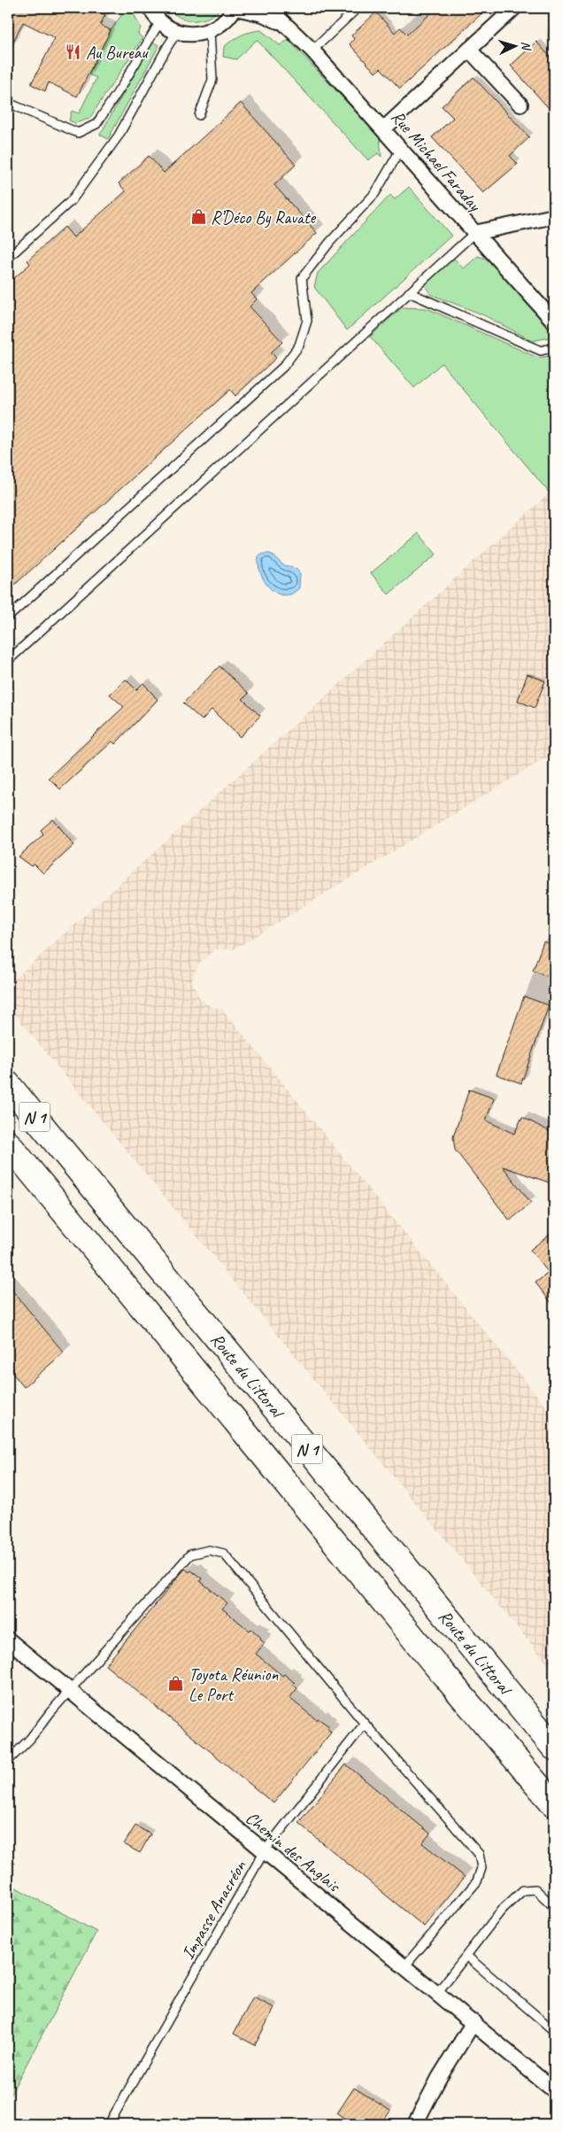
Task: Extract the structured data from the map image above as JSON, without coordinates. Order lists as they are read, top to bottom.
{
  "streets": {
    "highway": ["N 1", "Route du Littoral"],
    "street": ["Rue Michael Faraday", "Chemin des Anglais"],
    "lane": ["Impasse Anacréon"]
  },
  "crossings": [
    ["Chemin des Anglais", "Impasse Anacréon"]
  ],
  "places": {
    "restaurant": ["Au Bureau"],
    "shop": ["R’Déco By Ravate", "Toyota Réunion Le Port"]
  },
  "north": "right"
}
